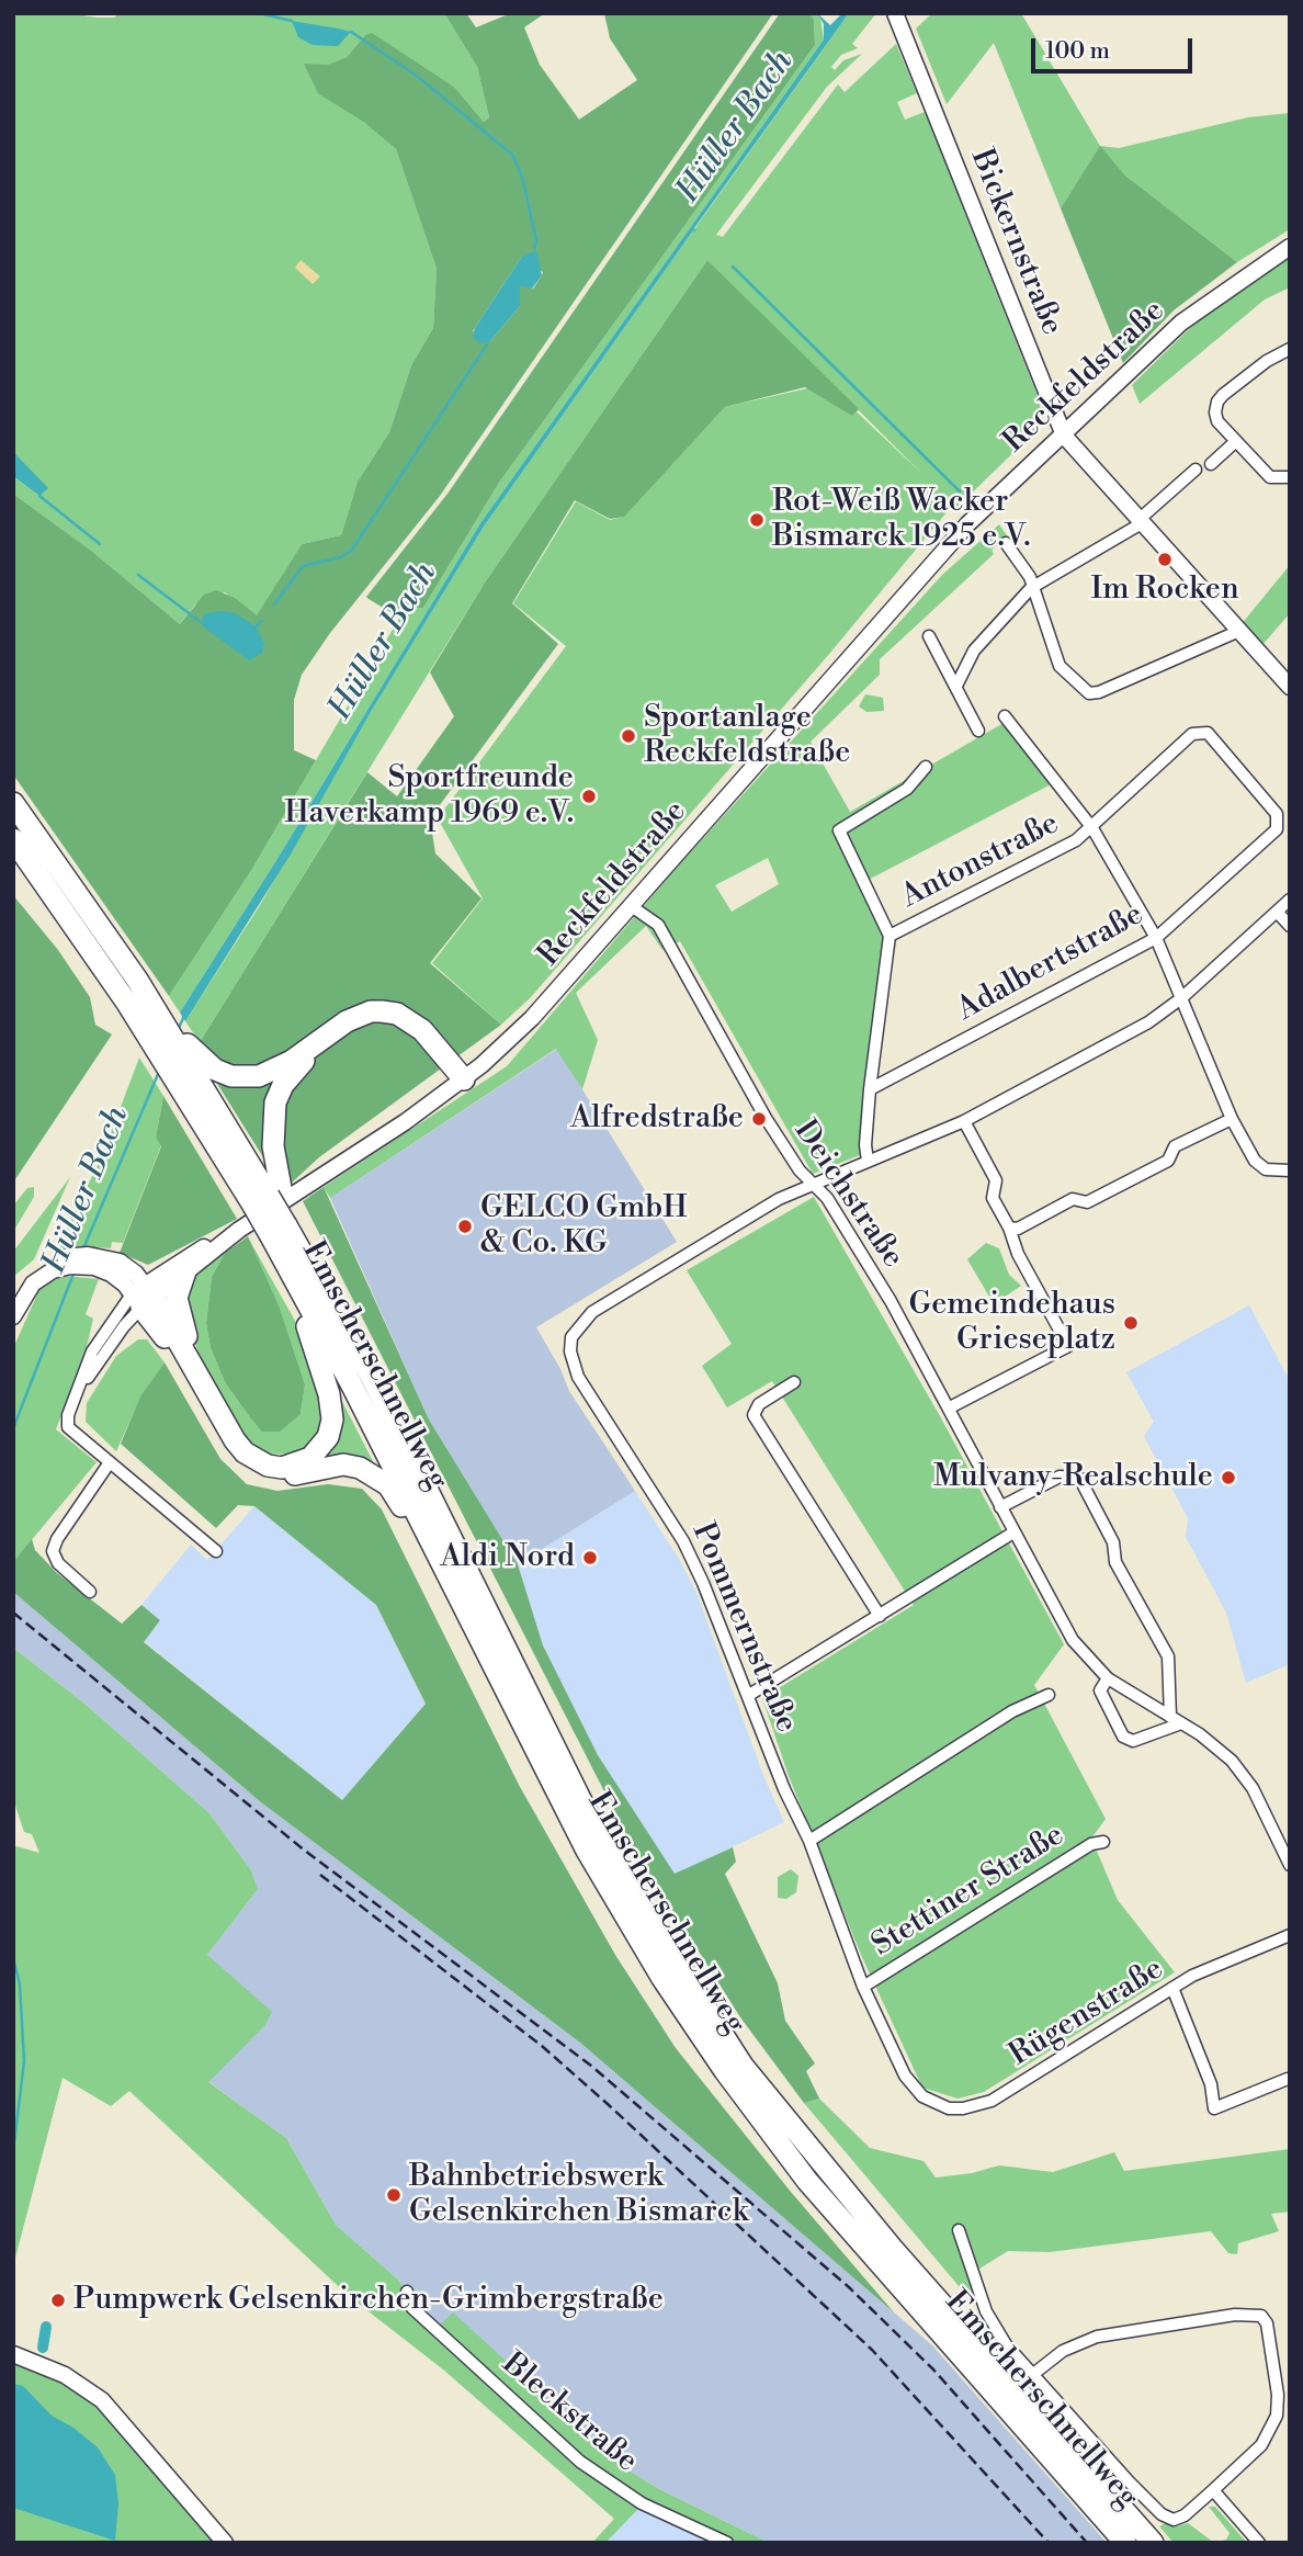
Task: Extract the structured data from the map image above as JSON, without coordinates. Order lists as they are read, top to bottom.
{
  "streets": {
    "highway": ["Emscherschnellweg"],
    "street": [
      "Bickernstraße",
      "Reckfeldstraße",
      "Antonstraße",
      "Adalbertstraße",
      "Deichstraße",
      "Pommernstraße",
      "Stettiner Straße",
      "Rügenstraße",
      "Bleckstraße"
    ]
  },
  "crossings": [
    ["Bickernstraße", "Reckfeldstraße"],
    ["Reckfeldstraße", "Deichstraße"],
    ["Antonstraße", "Adalbertstraße"],
    ["Antonstraße", "Pommernstraße"],
    ["Deichstraße", "Pommernstraße"],
    ["Pommernstraße", "Stettiner Straße"],
    ["Pommernstraße", "Rügenstraße"]
  ],
  "water": ["Hüller Bach"],
  "places": [
    "Rot-Weiß Wacker Bismarck 1925 e.V.",
    "Im Rocken",
    "Sportanlage Reckfeldstraße",
    "Sportfreunde Haverkamp 1969 e.V.",
    "Alfredstraße",
    "GELCO GmbH & Co. KG",
    "Gemeindehaus Grieseplatz",
    "Mulvany-Realschule",
    "Aldi Nord",
    "Bahnbetriebswerk Gelsenkirchen Bismarck",
    "Pumpwerk Gelsenkirchen-Grimbergstraße"
  ],
  "scale_bar": "100 m"
}
